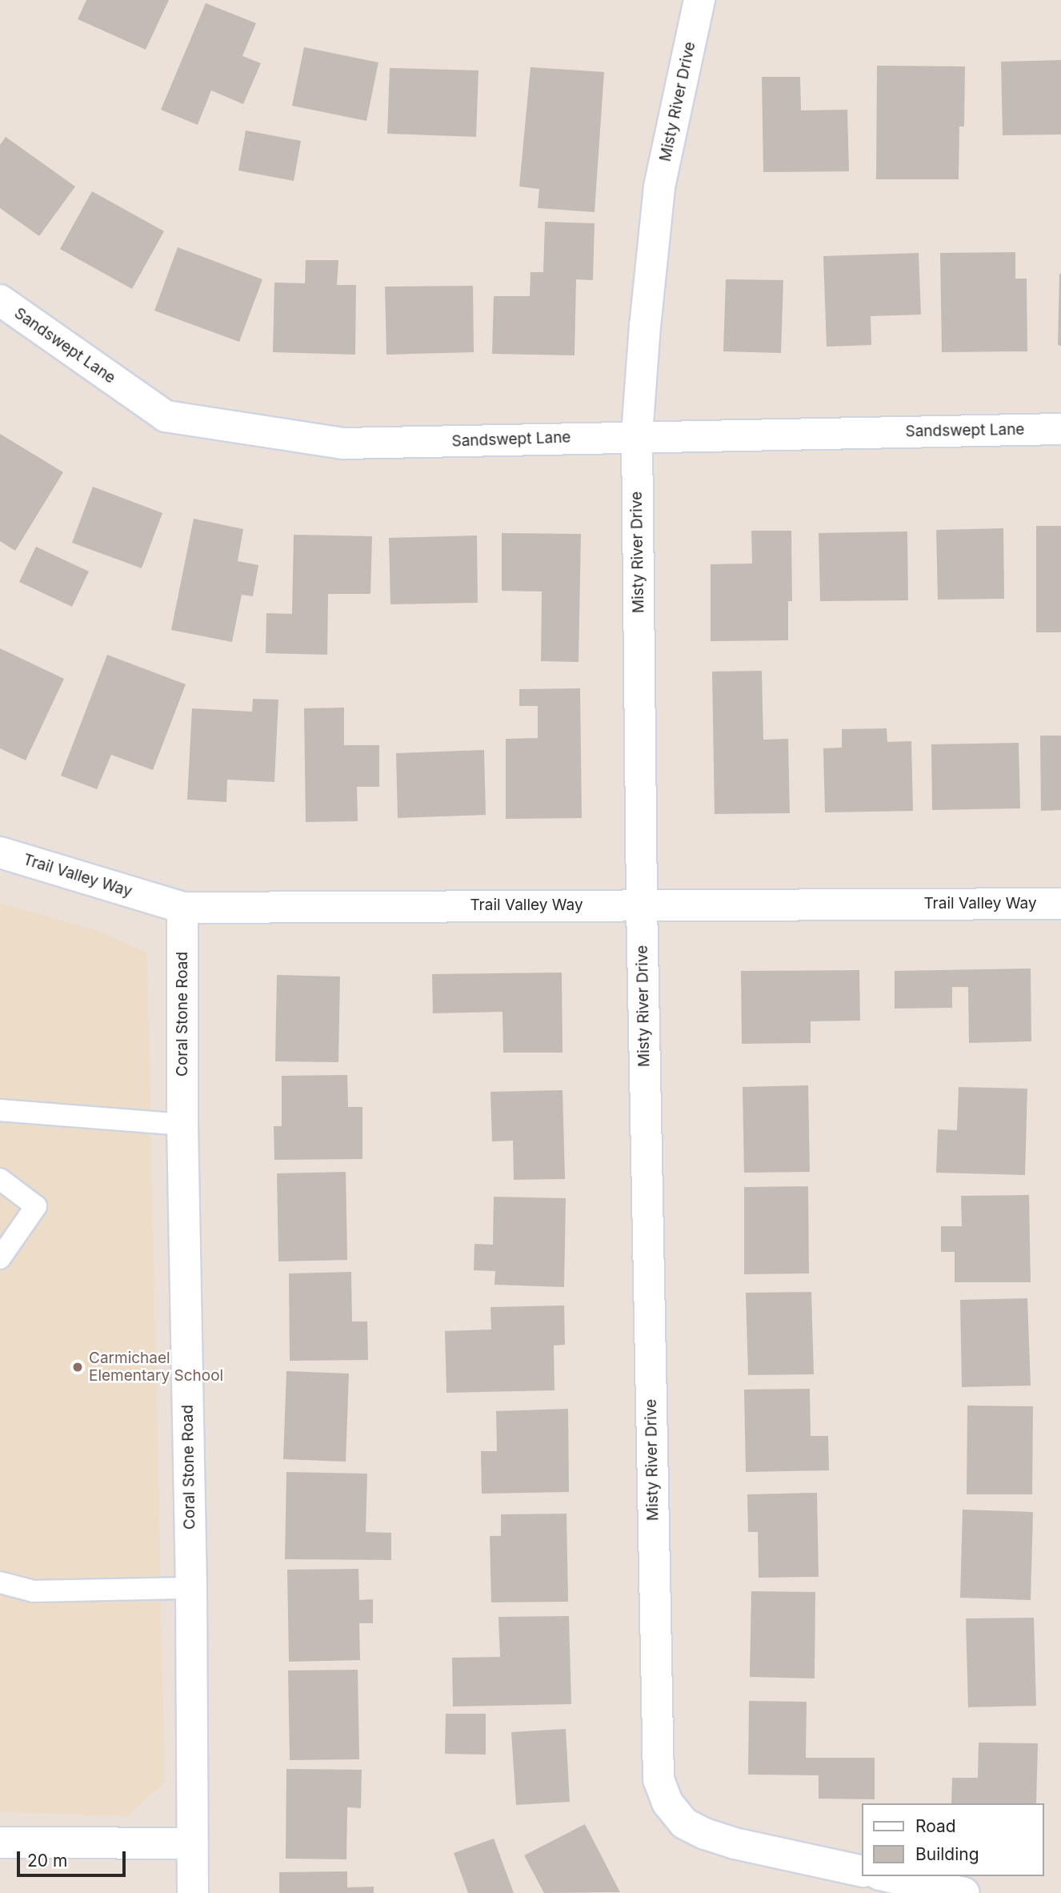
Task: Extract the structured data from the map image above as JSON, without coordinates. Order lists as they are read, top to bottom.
{
  "streets": {
    "street": [
      "Misty River Drive",
      "Sandswept Lane",
      "Trail Valley Way",
      "Coral Stone Road"
    ]
  },
  "crossings": [
    ["Misty River Drive", "Sandswept Lane"],
    ["Misty River Drive", "Trail Valley Way"],
    ["Trail Valley Way", "Coral Stone Road"]
  ],
  "places": ["Carmichael Elementary School"],
  "legend": ["Road", "Building"],
  "scale_bar": "20 m"
}
